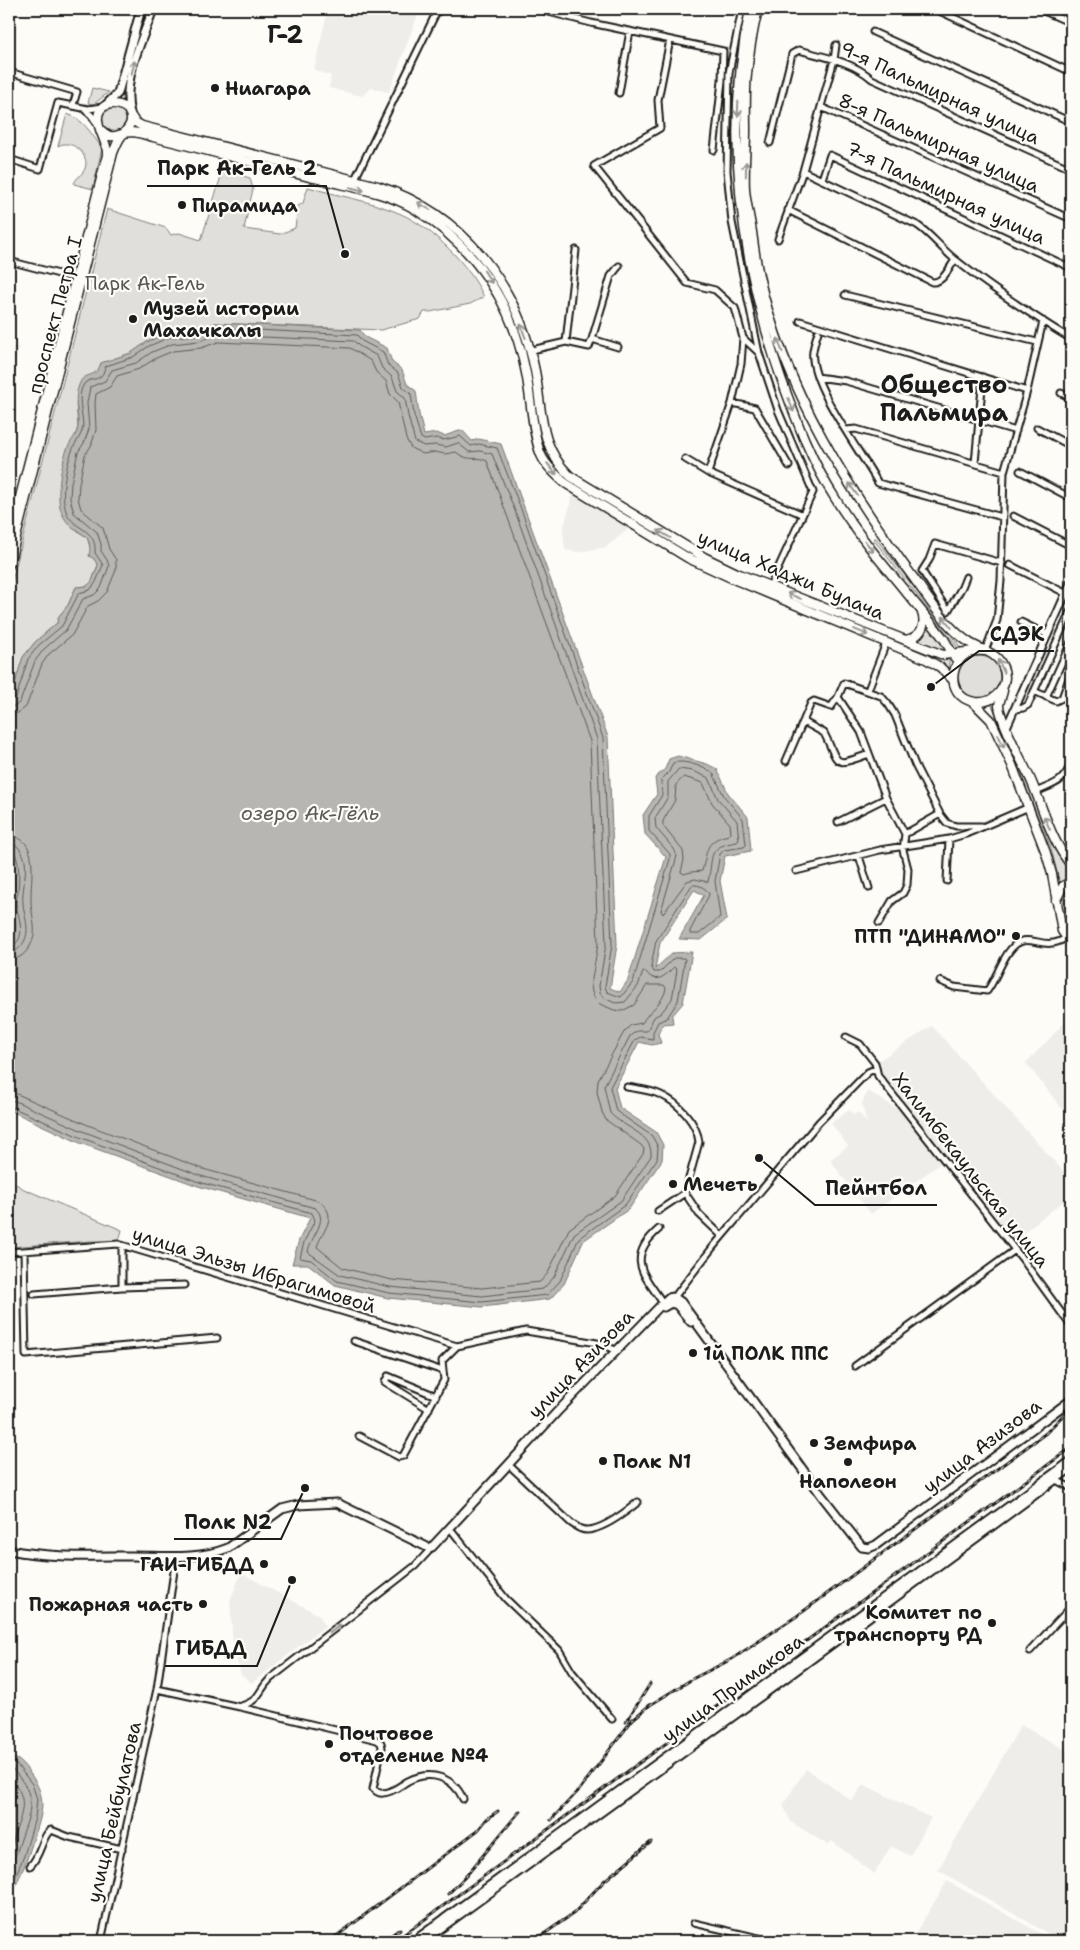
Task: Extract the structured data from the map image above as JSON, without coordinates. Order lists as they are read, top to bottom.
{
  "streets": {
    "main road": [
      "проспект Петра I",
      "улица Хаджи Булача",
      "улица Азизова",
      "улица Примакова"
    ],
    "street": [
      "9-я Пальмирная улица",
      "8-я Пальмирная улица",
      "7-я Пальмирная улица",
      "Халимбекаульская улица",
      "улица Эльзы Ибрагимовой",
      "улица Бейбулатова"
    ]
  },
  "crossings": [
    ["проспект Петра I", "улица Хаджи Булача"],
    ["улица Азизова", "улица Бейбулатова"]
  ],
  "districts": ["Г-2", "Общество Пальмира"],
  "water": ["озеро Ак-Гёль"],
  "parks": ["Парк Ак-Гель"],
  "places": [
    "Ниагара",
    "Пирамида",
    "Парк Ак-Гель 2",
    "Музей истории Махачкалы",
    "СДЭК",
    "ПТП \"ДИНАМО\"",
    "Пейнтбол",
    "Мечеть",
    "1й ПОЛК ППС",
    "Земфира",
    "Полк N1",
    "Наполеон",
    "Полк N2",
    "ГАИ-ГИБДД",
    "ГИБДД",
    "Пожарная часть",
    "Комитет по транспорту РД",
    "Почтовое отделение №4"
  ]
}
